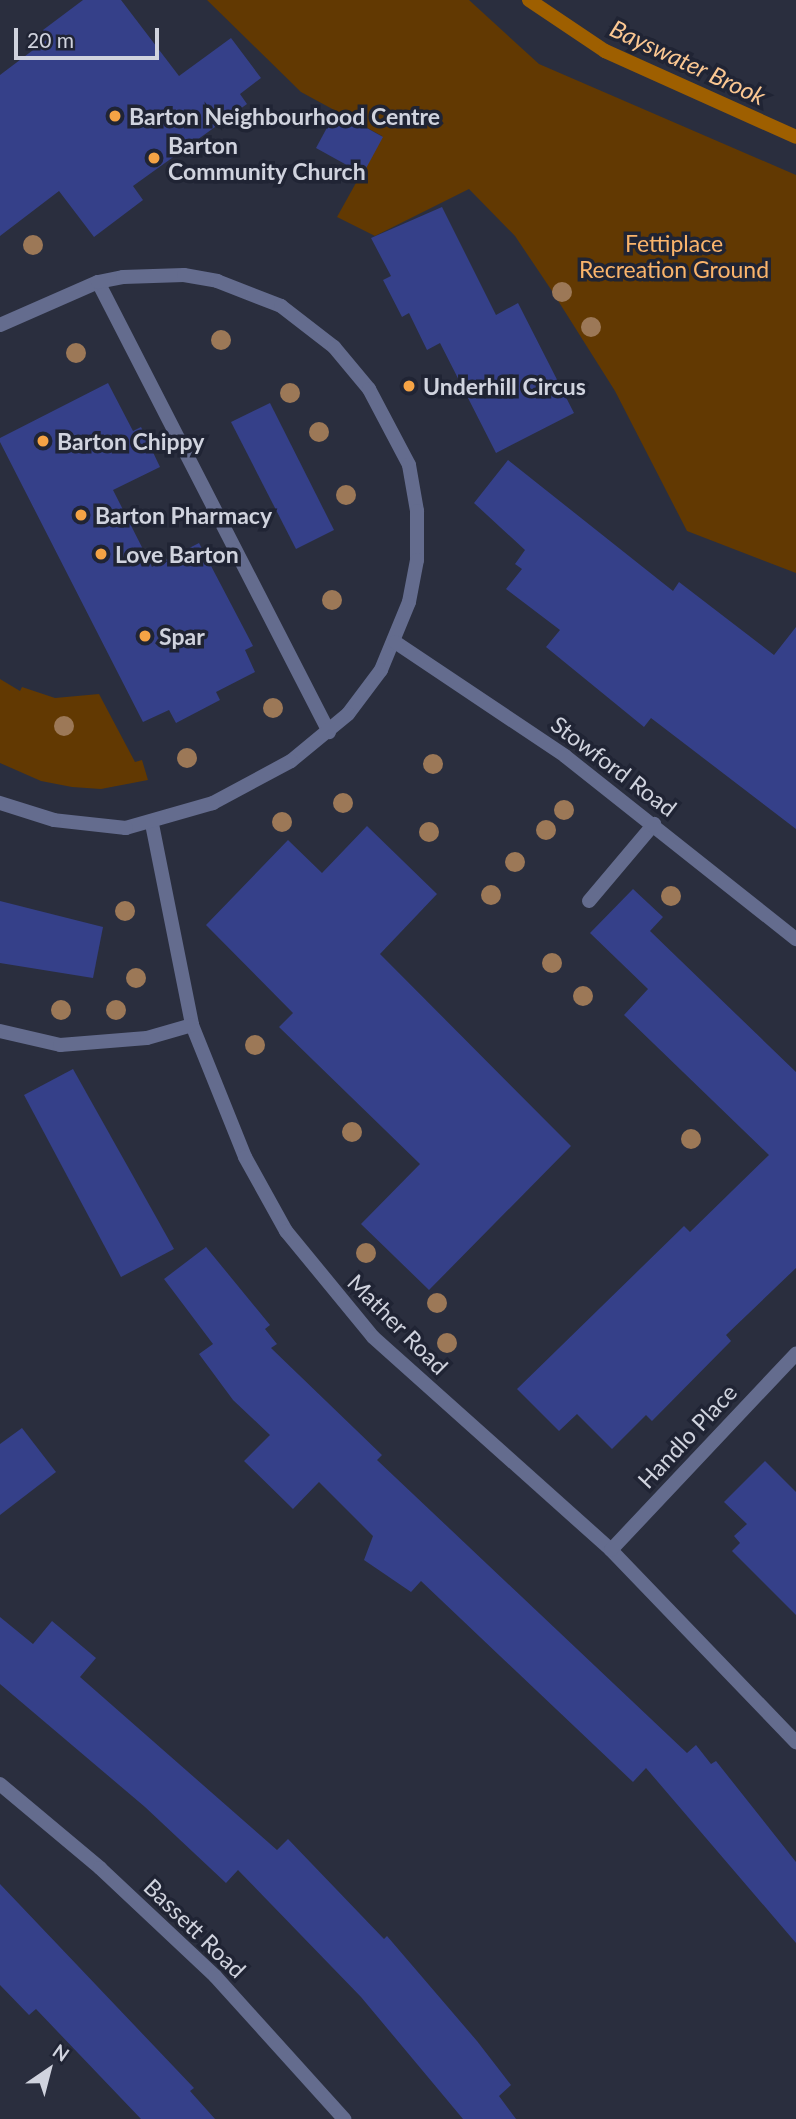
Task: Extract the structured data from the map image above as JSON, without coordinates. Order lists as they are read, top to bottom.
{
  "streets": {
    "street": [
      "Stowford Road",
      "Mather Road",
      "Handlo Place",
      "Bassett Road"
    ]
  },
  "crossings": [
    ["Mather Road", "Handlo Place"]
  ],
  "water": ["Bayswater Brook"],
  "parks": ["Fettiplace Recreation Ground"],
  "places": [
    "Barton Neighbourhood Centre",
    "Barton Community Church",
    "Underhill Circus",
    "Barton Chippy",
    "Barton Pharmacy",
    "Love Barton",
    "Spar"
  ],
  "scale_bar": "20 m",
  "north": "top right"
}
